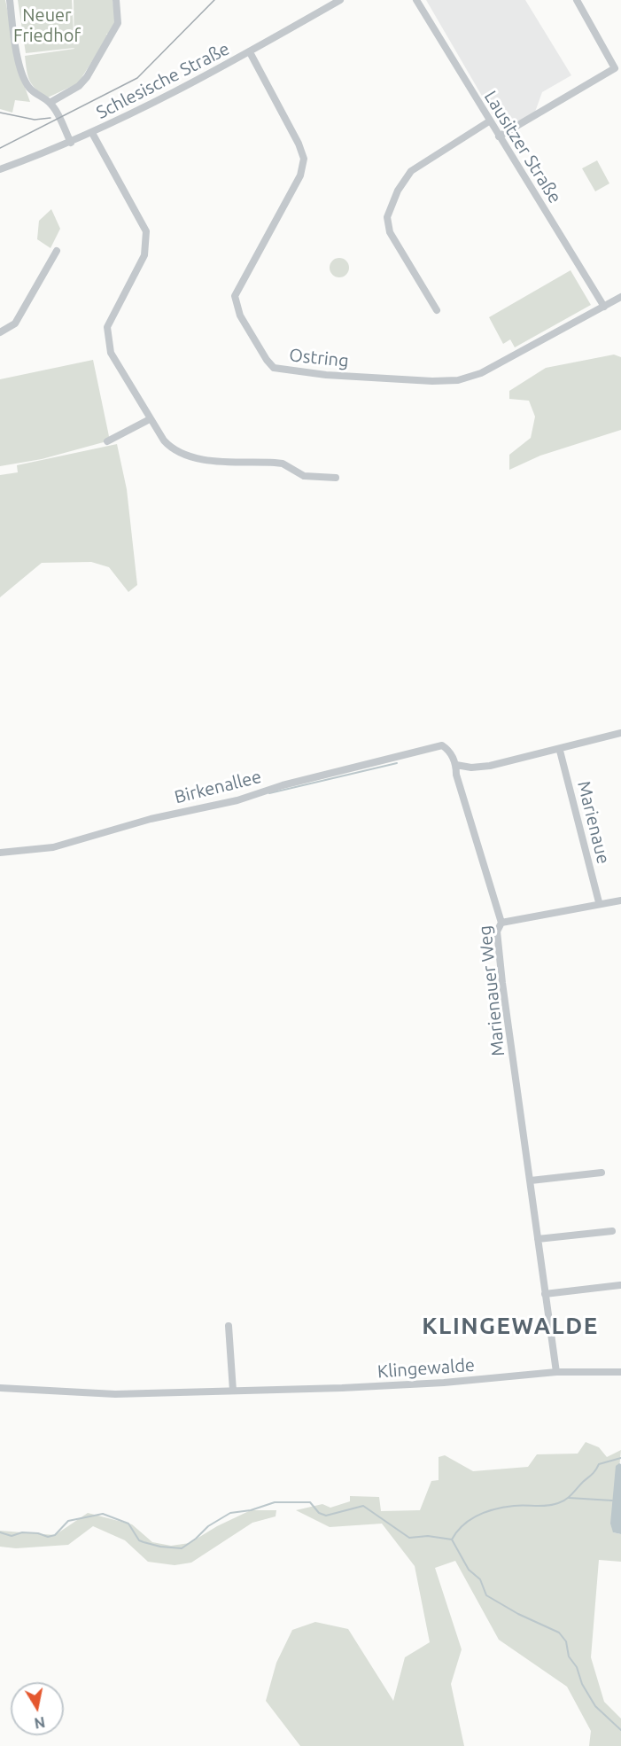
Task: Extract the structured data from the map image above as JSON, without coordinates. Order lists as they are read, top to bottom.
{
  "streets": {
    "street": [
      "Schlesische Straße",
      "Lausitzer Straße",
      "Ostring",
      "Birkenallee",
      "Marienaue",
      "Marienauer Weg",
      "Klingewalde"
    ]
  },
  "crossings": [
    ["Schlesische Straße", "Ostring"],
    ["Lausitzer Straße", "Ostring"],
    ["Birkenallee", "Marienauer Weg"],
    ["Marienauer Weg", "Klingewalde"]
  ],
  "districts": ["KLINGEWALDE"],
  "parks": ["Neuer Friedhof"],
  "north": "bottom"
}
